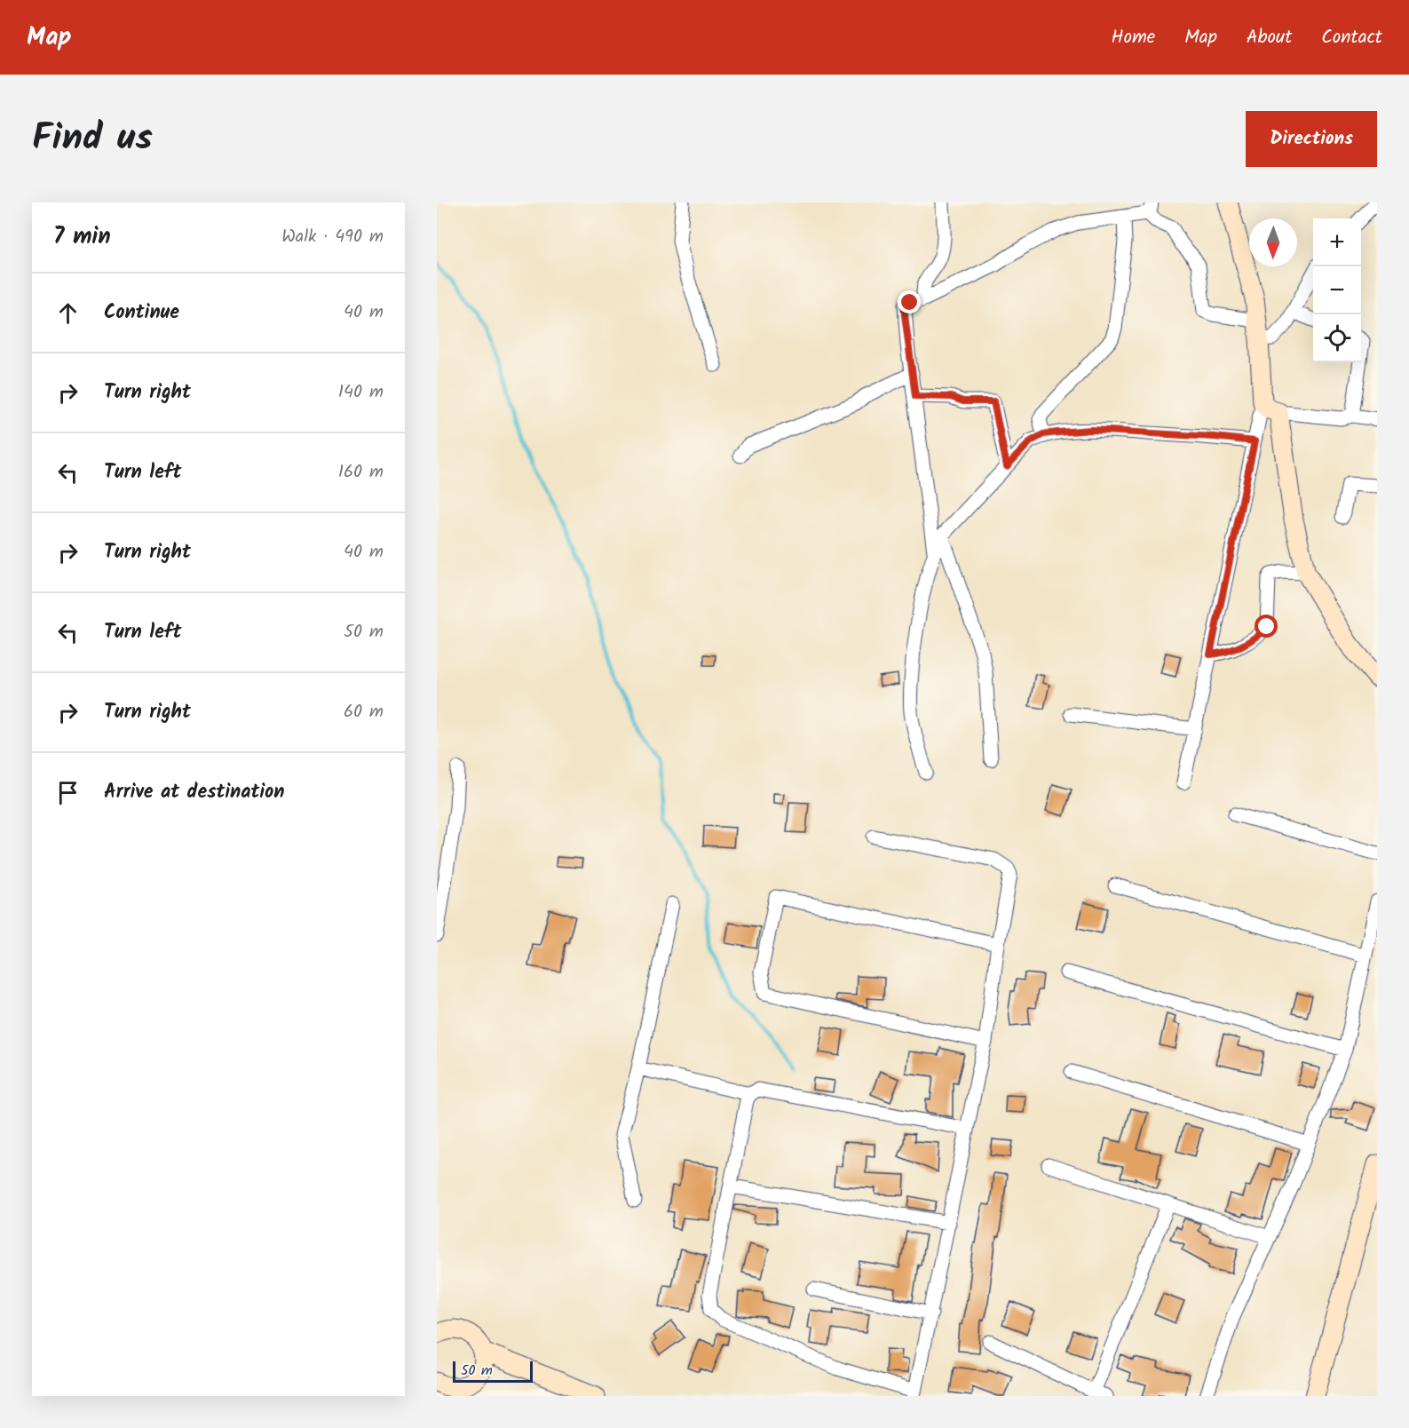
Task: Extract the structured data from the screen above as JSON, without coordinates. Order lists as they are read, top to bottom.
{
  "scale_bar": "50 m",
  "north": "bottom",
  "page": {
    "header": "Map",
    "nav": [
      "Home",
      "Map",
      "About",
      "Contact"
    ],
    "title": "Find us",
    "buttons": "Directions",
    "heading": ["7 min", "Walk · 490 m"],
    "map_buttons": ["+", "−"],
    "list": [
      ["Continue", "40 m"],
      ["Turn right", "140 m"],
      ["Turn left", "160 m"],
      ["Turn right", "40 m"],
      ["Turn left", "50 m"],
      ["Turn right", "60 m"],
      "Arrive at destination"
    ],
    "scale": "50 m"
  }
}
